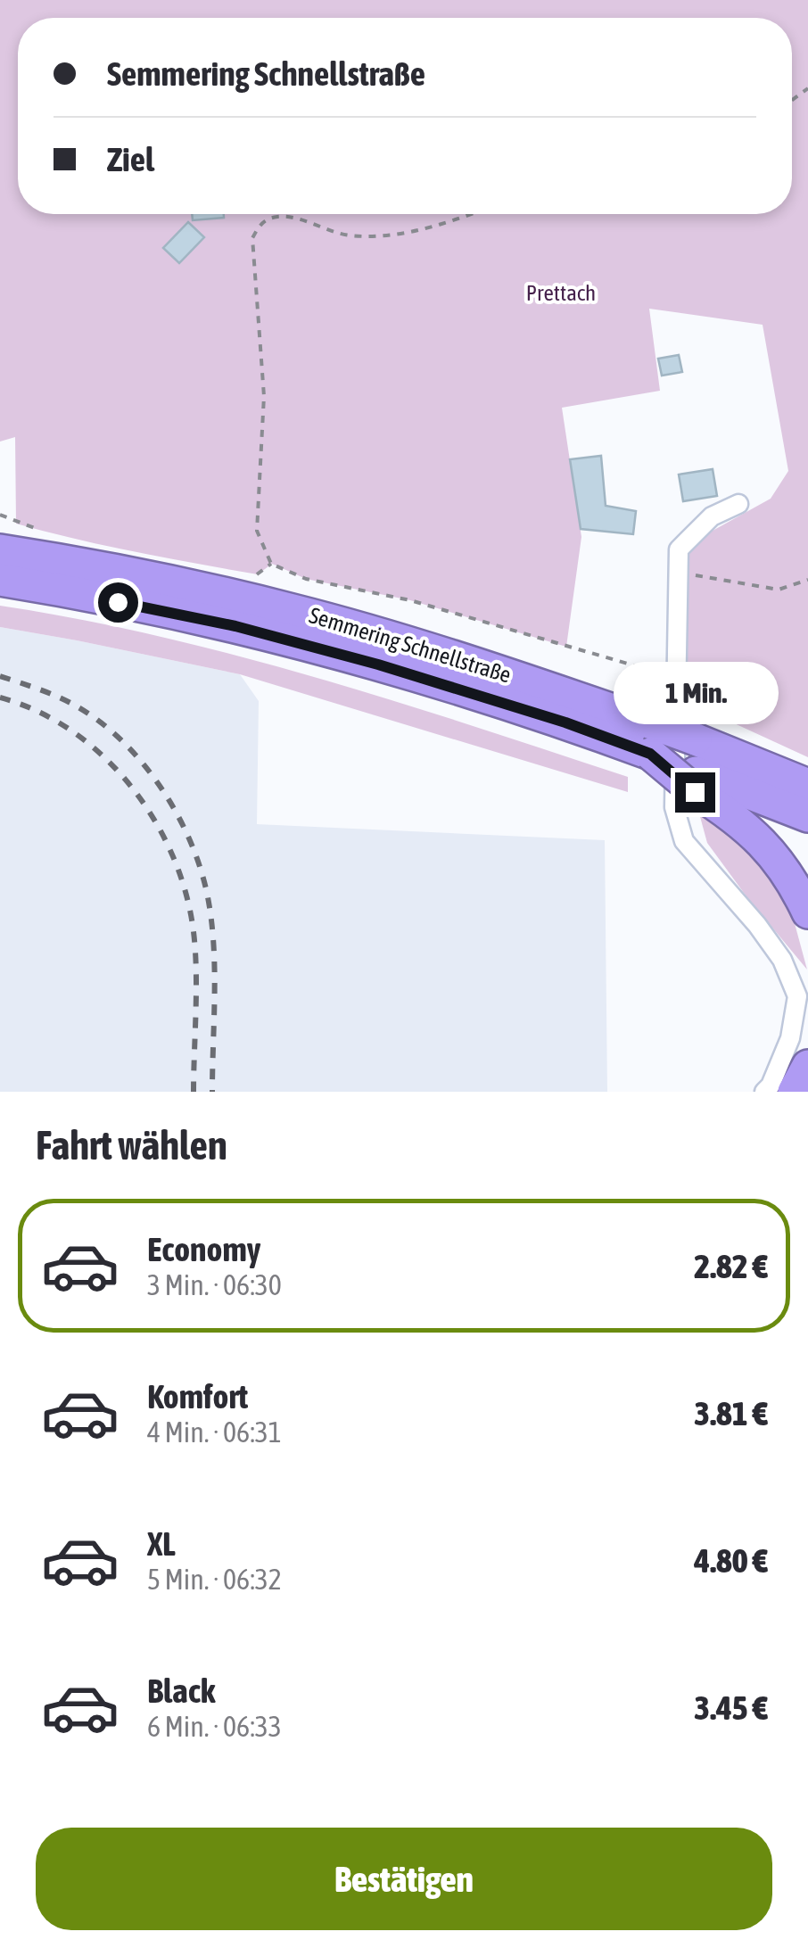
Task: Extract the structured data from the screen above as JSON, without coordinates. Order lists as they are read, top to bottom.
{
  "streets": {
    "highway": ["Semmering Schnellstraße"]
  },
  "parks": ["Prettach"],
  "page": {
    "banner": ["Semmering Schnellstraße", "Ziel"],
    "bubble": "1 Min.",
    "heading": "Fahrt wählen",
    "list": [
      {
        "name": "Economy",
        "note": "3 Min. · 06:30",
        "value": "2.82 €"
      },
      {
        "name": "Komfort",
        "note": "4 Min. · 06:31",
        "value": "3.81 €"
      },
      {
        "name": "XL",
        "note": "5 Min. · 06:32",
        "value": "4.80 €"
      },
      {
        "name": "Black",
        "note": "6 Min. · 06:33",
        "value": "3.45 €"
      }
    ],
    "buttons": "Bestätigen"
  }
}
